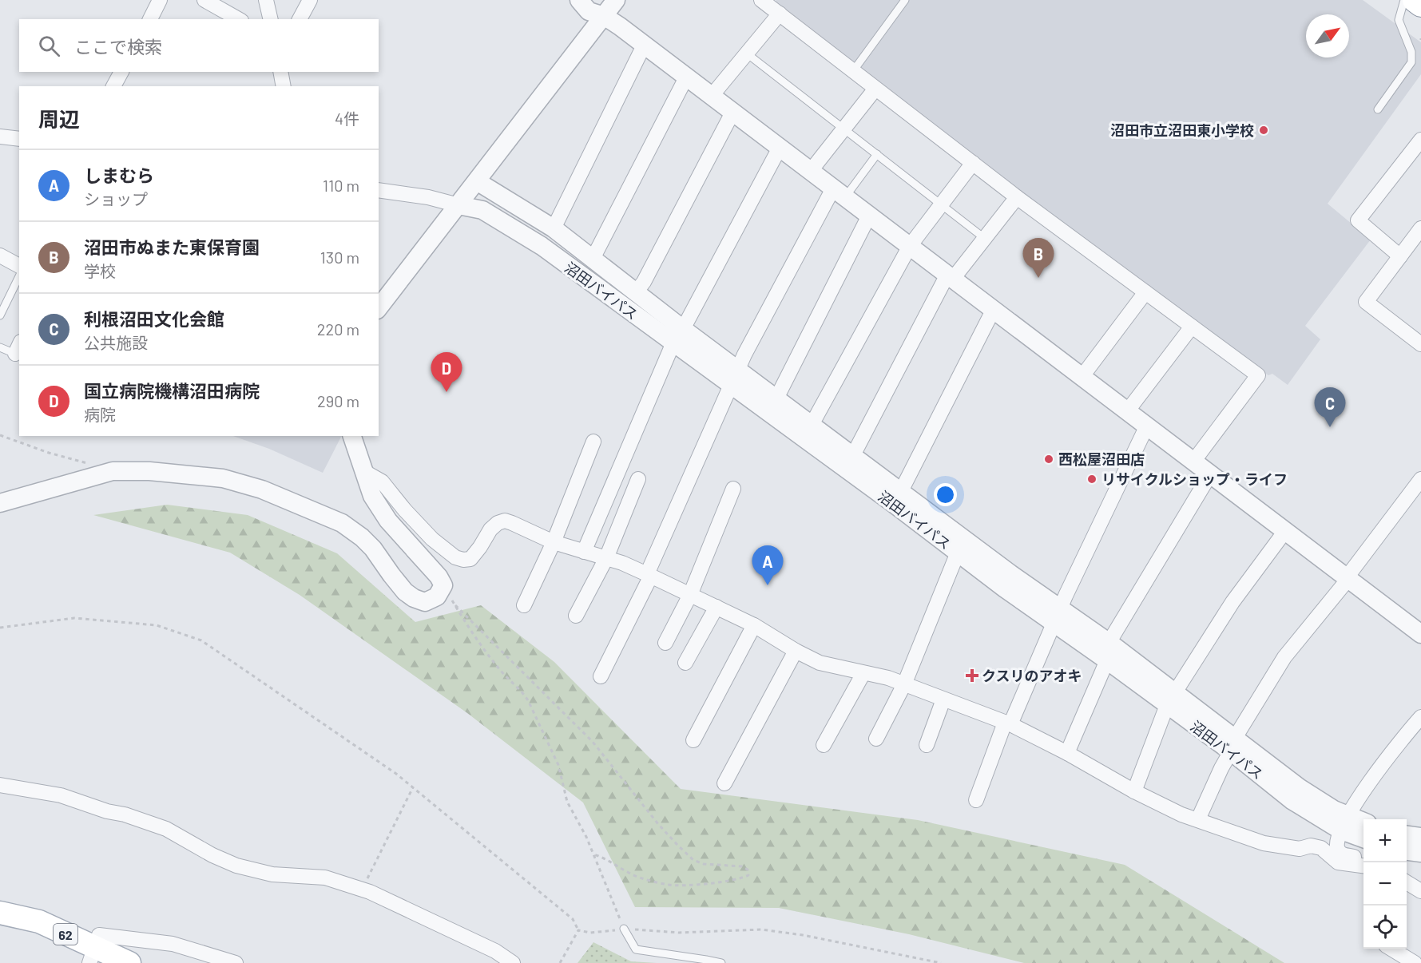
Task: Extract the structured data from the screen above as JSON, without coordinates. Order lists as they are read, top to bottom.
{
  "streets": {
    "main road": ["62"],
    "street": ["沼田バイパス"]
  },
  "places": {
    "other": ["沼田市立沼田東小学校", "西松屋沼田店", "リサイクルショップ・ライフ"],
    "health": ["クスリのアオキ"]
  },
  "north": "top right",
  "page": {
    "search": "ここで検索",
    "heading": ["周辺", "4件"],
    "list": [
      {
        "mark": "A",
        "name": "しまむら",
        "note": "ショップ",
        "value": "110 m"
      },
      {
        "mark": "B",
        "name": "沼田市ぬまた東保育園",
        "note": "学校",
        "value": "130 m"
      },
      {
        "mark": "C",
        "name": "利根沼田文化会館",
        "note": "公共施設",
        "value": "220 m"
      },
      {
        "mark": "D",
        "name": "国立病院機構沼田病院",
        "note": "病院",
        "value": "290 m"
      }
    ],
    "pins": [
      "B",
      "D",
      "C",
      "A"
    ],
    "map_buttons": ["+", "−"]
  }
}
